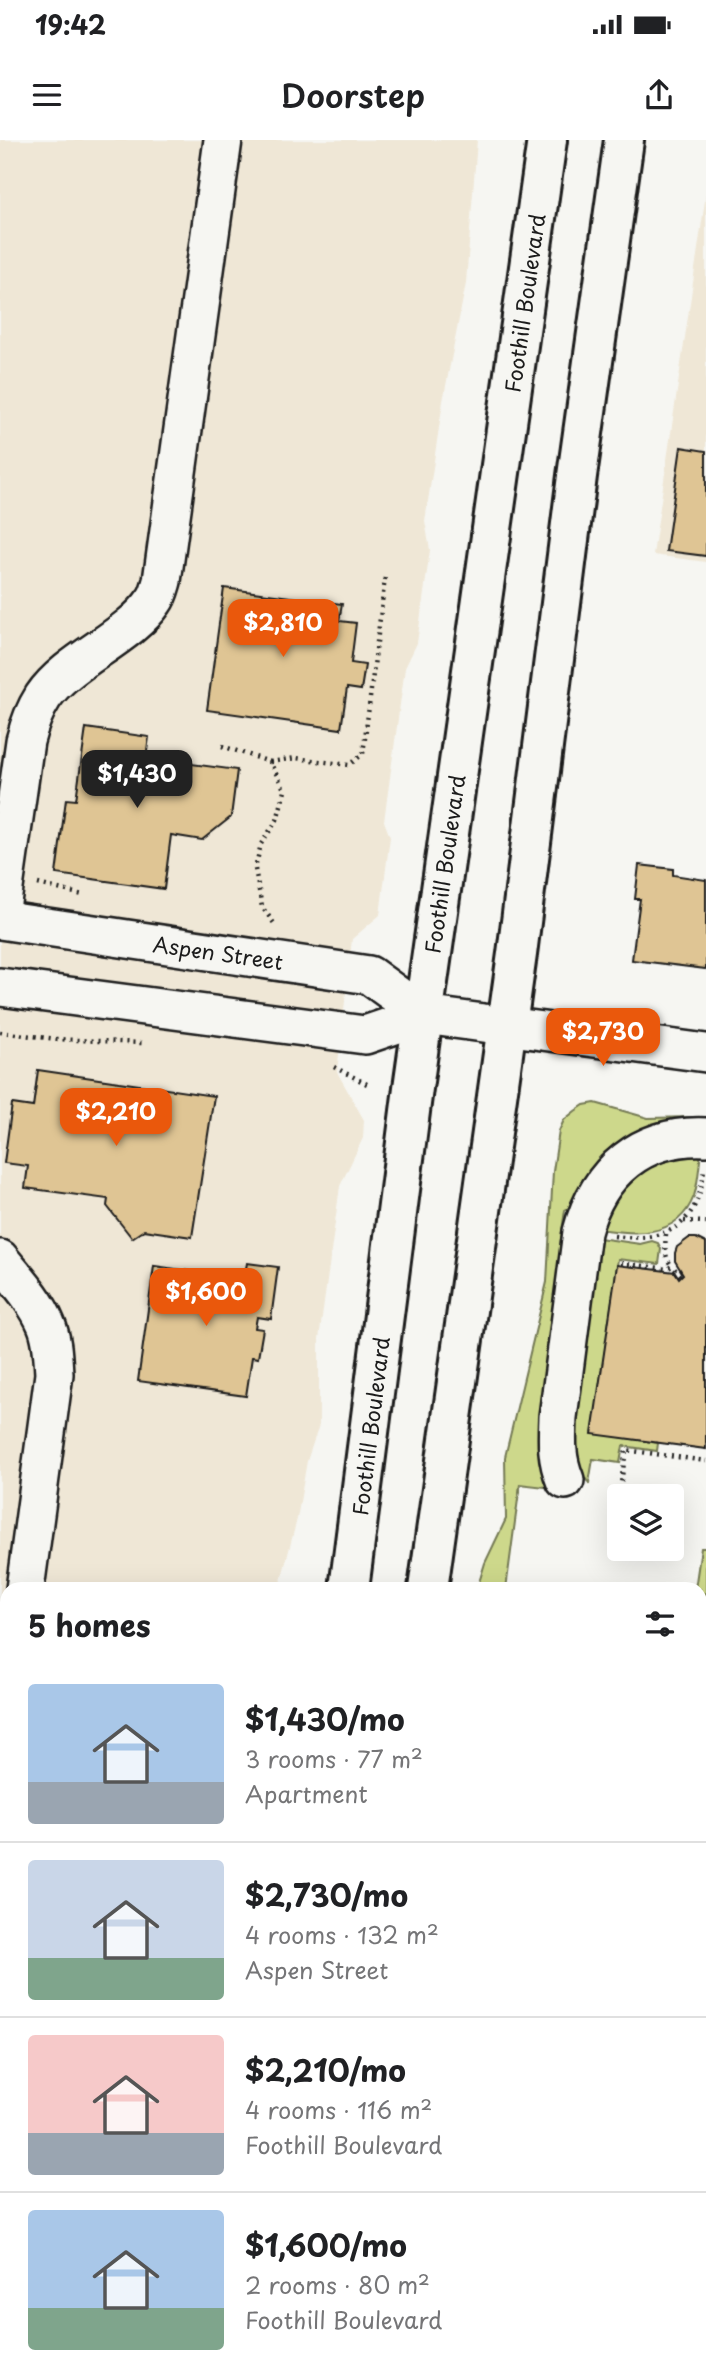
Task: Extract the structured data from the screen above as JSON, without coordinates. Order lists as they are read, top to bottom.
{
  "streets": {
    "main road": ["Foothill Boulevard"],
    "street": ["Aspen Street"]
  },
  "crossings": [
    ["Foothill Boulevard", "Aspen Street"]
  ],
  "page": {
    "status": "19:42",
    "header": "Doorstep",
    "price": [
      "$2,810",
      "$1,430",
      "$2,730",
      "$2,210",
      "$1,600"
    ],
    "heading": "5 homes",
    "list": [
      {
        "name": "$1,430/mo",
        "note": "3 rooms · 77 m² · Apartment"
      },
      {
        "name": "$2,730/mo",
        "note": "4 rooms · 132 m² · Aspen Street"
      },
      {
        "name": "$2,210/mo",
        "note": "4 rooms · 116 m² · Foothill Boulevard"
      },
      {
        "name": "$1,600/mo",
        "note": "2 rooms · 80 m² · Foothill Boulevard"
      }
    ]
  }
}
